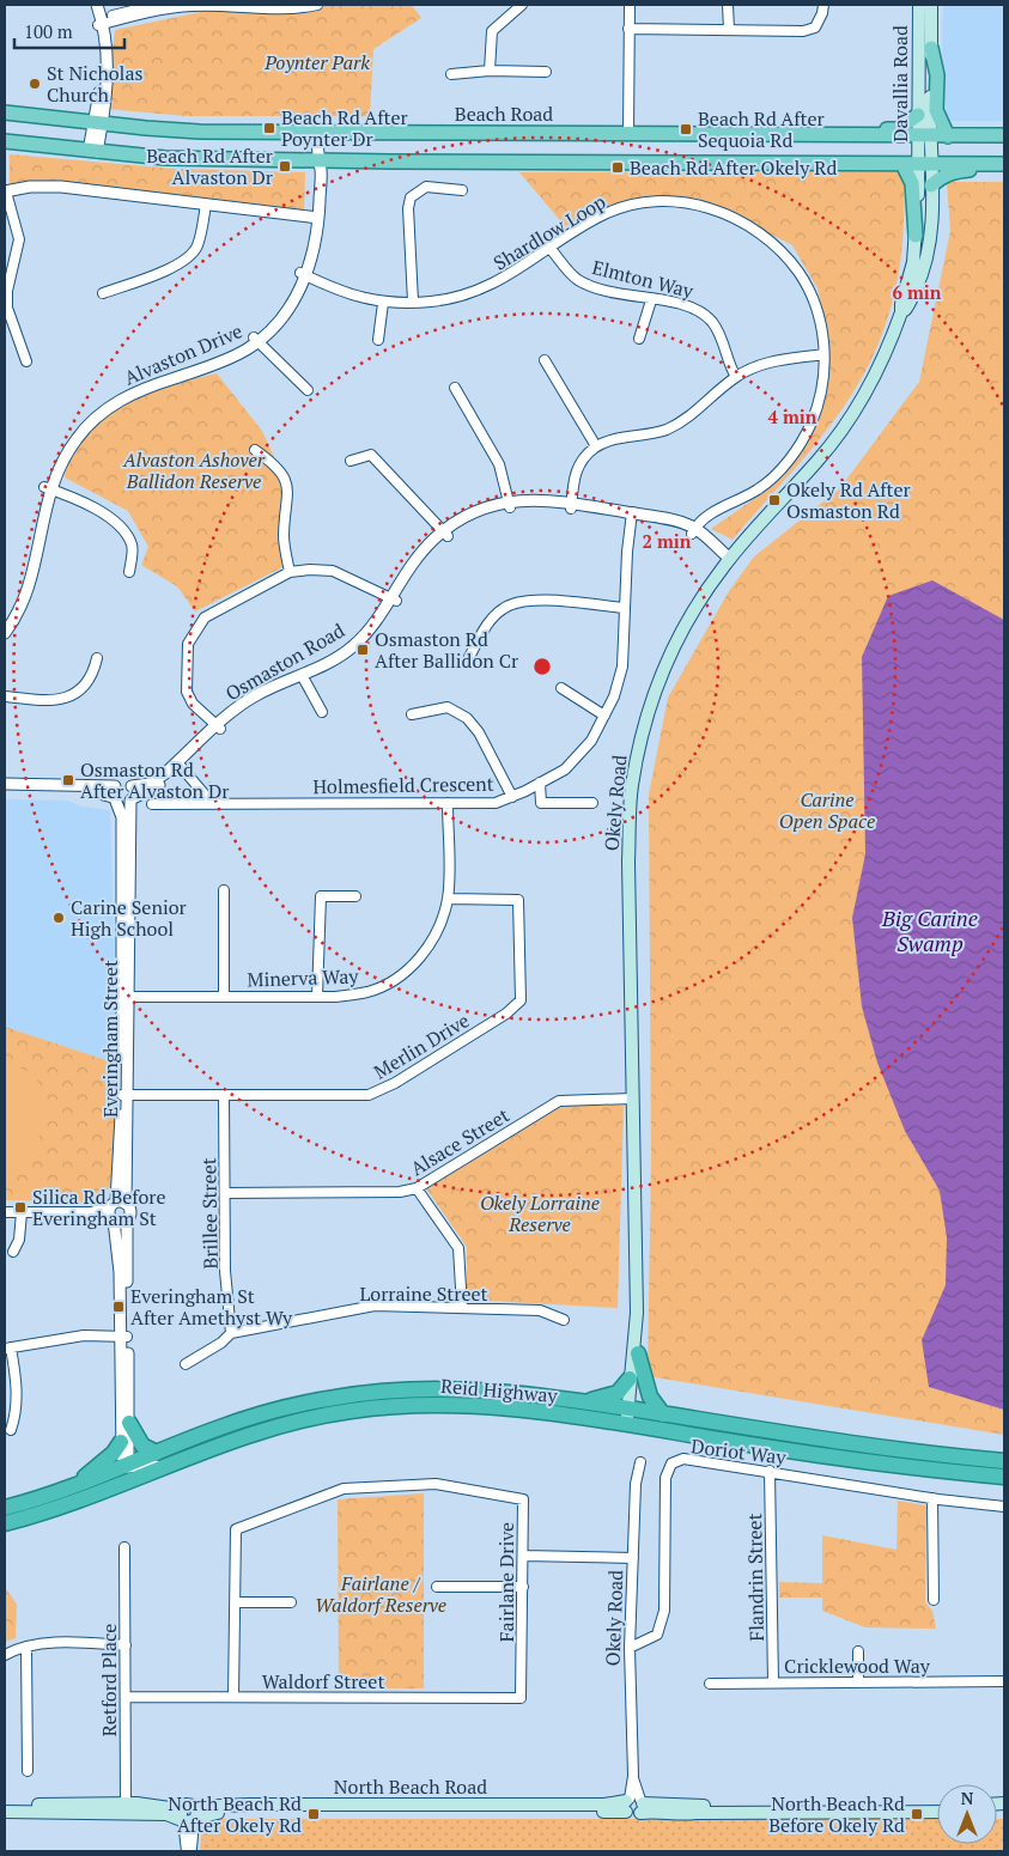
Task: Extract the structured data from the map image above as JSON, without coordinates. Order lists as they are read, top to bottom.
{
  "streets": {
    "highway": ["Reid Highway"],
    "main road": [
      "Davallia Road",
      "Beach Road",
      "Okely Road",
      "North Beach Road"
    ],
    "street": [
      "Shardlow Loop",
      "Elmton Way",
      "Alvaston Drive",
      "Osmaston Road",
      "Holmesfield Crescent",
      "Minerva Way",
      "Everingham Street",
      "Merlin Drive",
      "Alsace Street",
      "Brillee Street",
      "Lorraine Street",
      "Doriot Way",
      "Flandrin Street",
      "Fairlane Drive",
      "Cricklewood Way",
      "Retford Place",
      "Waldorf Street"
    ]
  },
  "crossings": [
    ["Davallia Road", "Beach Road"],
    ["Davallia Road", "Okely Road"],
    ["Beach Road", "Alvaston Drive"],
    ["Shardlow Loop", "Elmton Way"],
    ["Shardlow Loop", "Alvaston Drive"],
    ["Shardlow Loop", "Osmaston Road"],
    ["Osmaston Road", "Holmesfield Crescent"],
    ["Osmaston Road", "Okely Road"],
    ["Osmaston Road", "Everingham Street"],
    ["Holmesfield Crescent", "Minerva Way"],
    ["Okely Road", "Alsace Street"],
    ["Okely Road", "Reid Highway"],
    ["Okely Road", "Doriot Way"],
    ["Okely Road", "North Beach Road"],
    ["Minerva Way", "Everingham Street"],
    ["Minerva Way", "Merlin Drive"],
    ["Everingham Street", "Merlin Drive"],
    ["Everingham Street", "Reid Highway"],
    ["Merlin Drive", "Brillee Street"],
    ["Alsace Street", "Brillee Street"],
    ["Brillee Street", "Lorraine Street"],
    ["Doriot Way", "Flandrin Street"],
    ["Flandrin Street", "Cricklewood Way"],
    ["Fairlane Drive", "Waldorf Street"],
    ["Retford Place", "Waldorf Street"],
    ["Retford Place", "North Beach Road"]
  ],
  "water": ["Big Carine Swamp"],
  "parks": [
    "Poynter Park",
    "Alvaston Ashover Ballidon Reserve",
    "Carine Open Space",
    "Okely Lorraine Reserve",
    "Fairlane / Waldorf Reserve"
  ],
  "places": {
    "other": ["St Nicholas Church", "Carine Senior High School"],
    "transit": [
      "Beach Rd After Poynter Dr",
      "Beach Rd After Sequoia Rd",
      "Beach Rd After Alvaston Dr",
      "Beach Rd After Okely Rd",
      "Okely Rd After Osmaston Rd",
      "Osmaston Rd After Ballidon Cr",
      "Osmaston Rd After Alvaston Dr",
      "Silica Rd Before Everingham St",
      "Everingham St After Amethyst Wy",
      "North Beach Rd After Okely Rd",
      "North Beach Rd Before Okely Rd"
    ]
  },
  "scale_bar": "100 m",
  "north": "top",
  "rings": ["6 min", "4 min", "2 min"]
}
